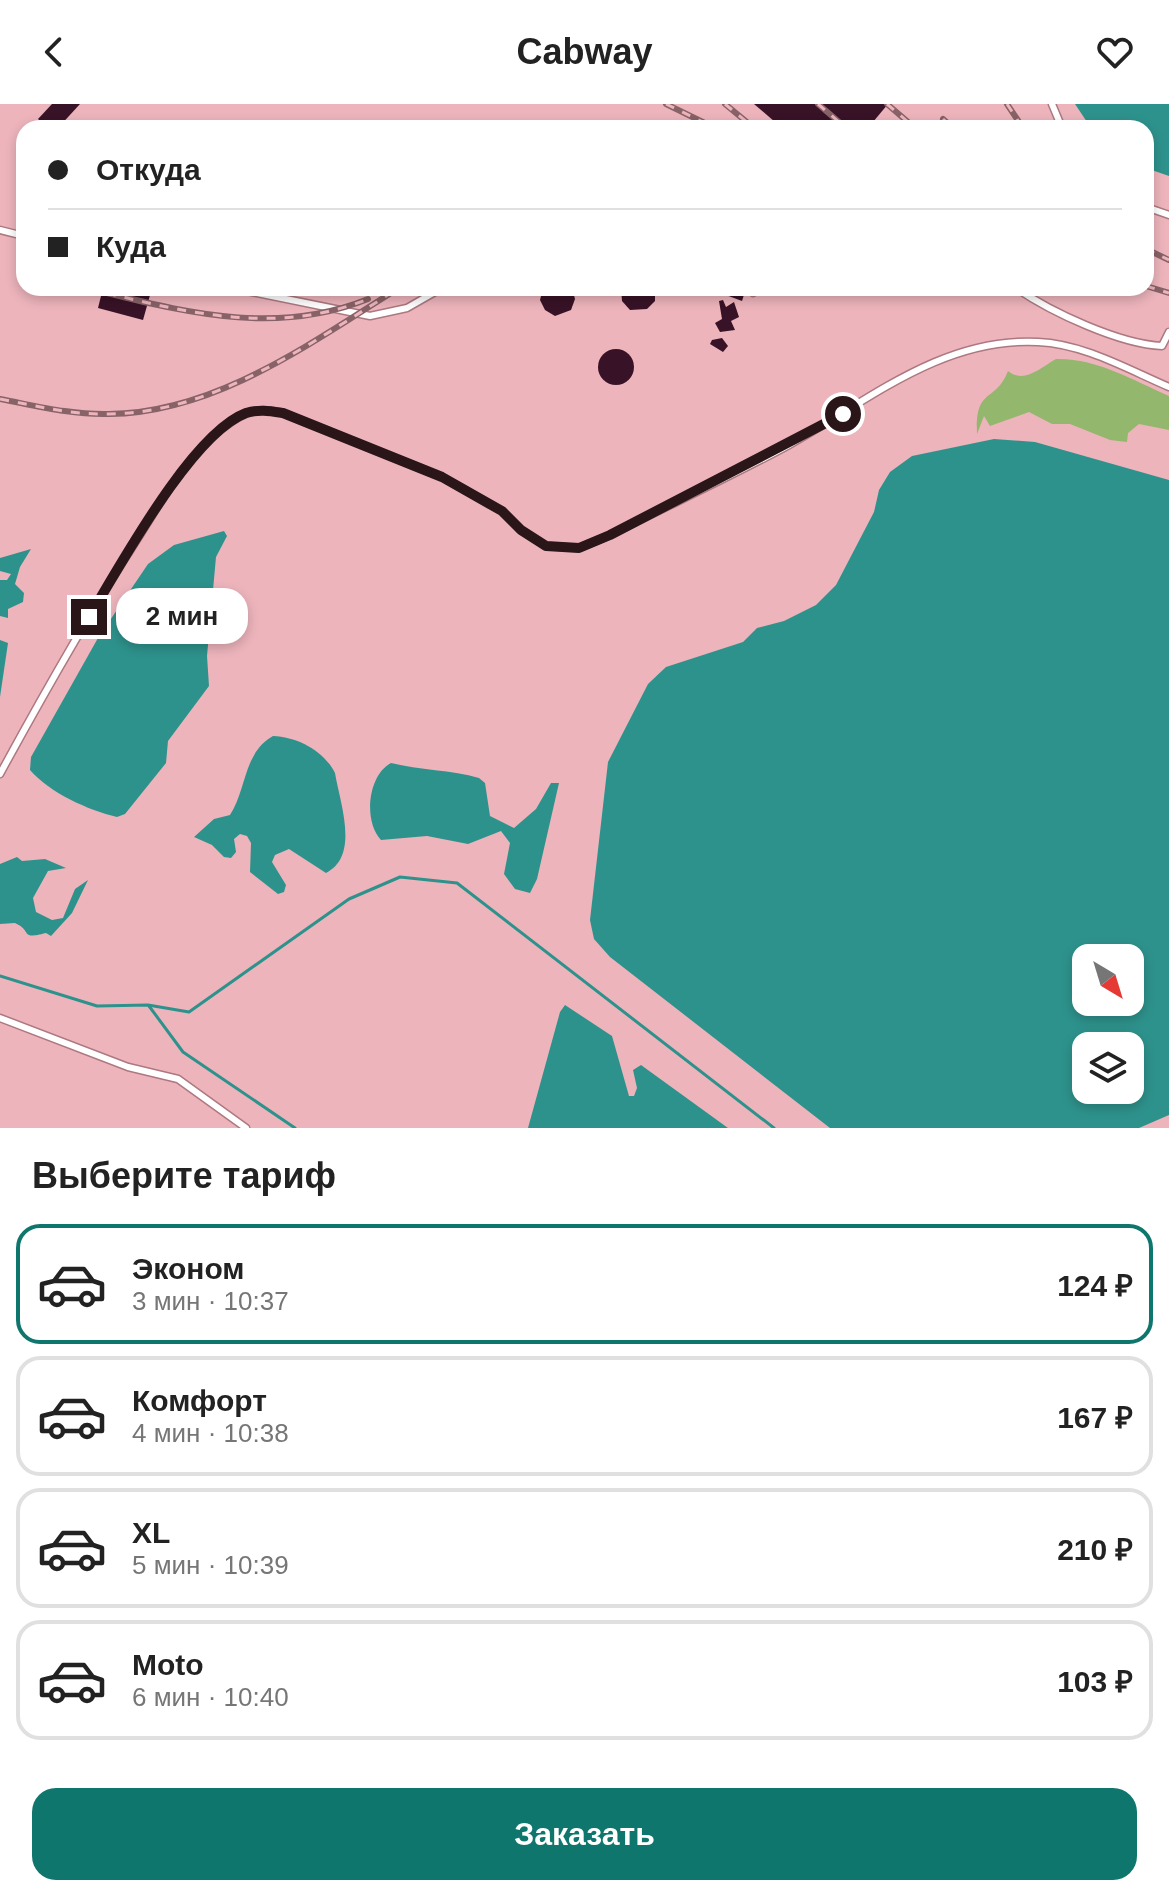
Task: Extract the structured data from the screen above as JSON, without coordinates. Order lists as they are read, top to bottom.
{
  "north": "bottom right",
  "page": {
    "header": "Cabway",
    "banner": ["Откуда", "Куда"],
    "bubble": "2 мин",
    "heading": "Выберите тариф",
    "list": [
      {
        "name": "Эконом",
        "note": "3 мин · 10:37",
        "value": "124 ₽"
      },
      {
        "name": "Комфорт",
        "note": "4 мин · 10:38",
        "value": "167 ₽"
      },
      {
        "name": "XL",
        "note": "5 мин · 10:39",
        "value": "210 ₽"
      },
      {
        "name": "Moto",
        "note": "6 мин · 10:40",
        "value": "103 ₽"
      }
    ],
    "buttons": "Заказать"
  }
}
